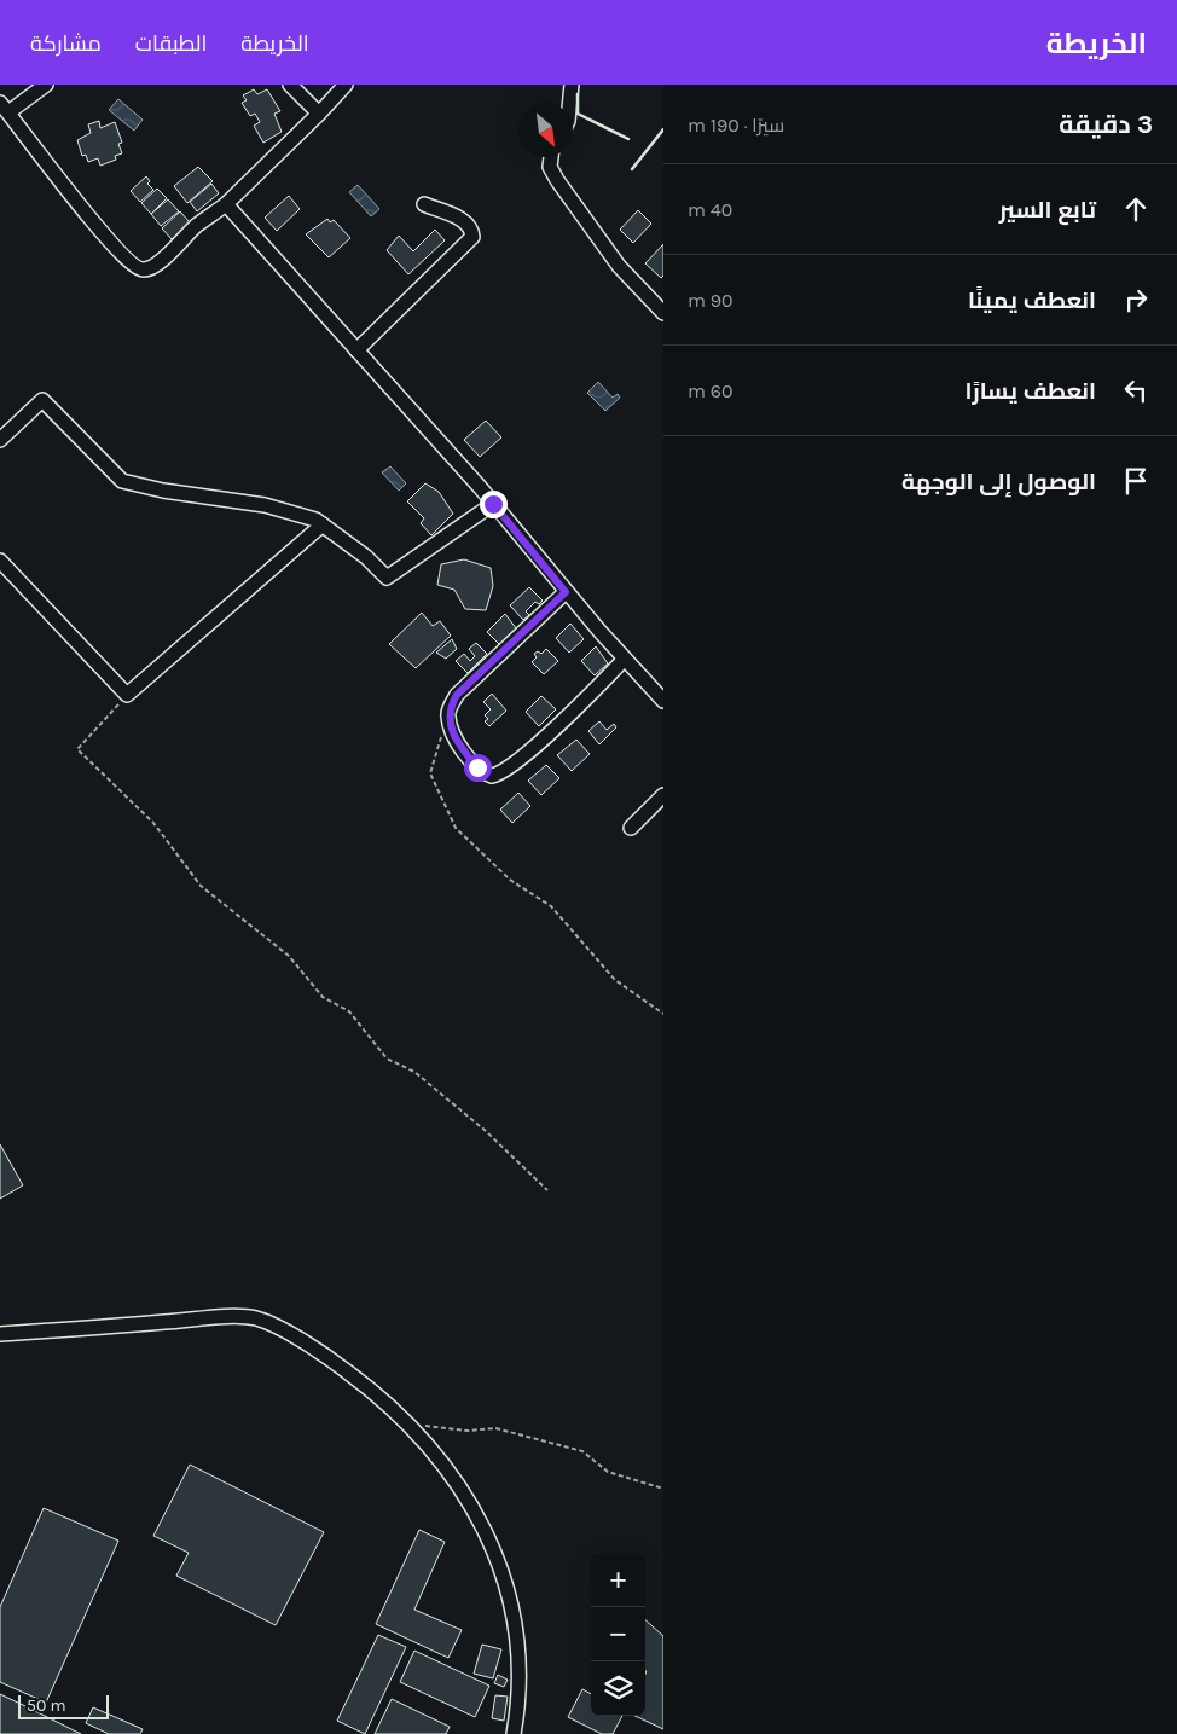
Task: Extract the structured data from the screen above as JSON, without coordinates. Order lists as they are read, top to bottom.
{
  "scale_bar": "50 m",
  "north": "bottom right",
  "page": {
    "header": "الخريطة",
    "nav": ["الخريطة", "الطبقات", "مشاركة"],
    "heading": ["3 دقيقة", "سيرًا · 190 m"],
    "list": [
      ["تابع السير", "40 m"],
      ["انعطف يمينًا", "90 m"],
      ["انعطف يسارًا", "60 m"],
      "الوصول إلى الوجهة"
    ],
    "map_buttons": ["+", "−"],
    "scale": "50 m"
  }
}
